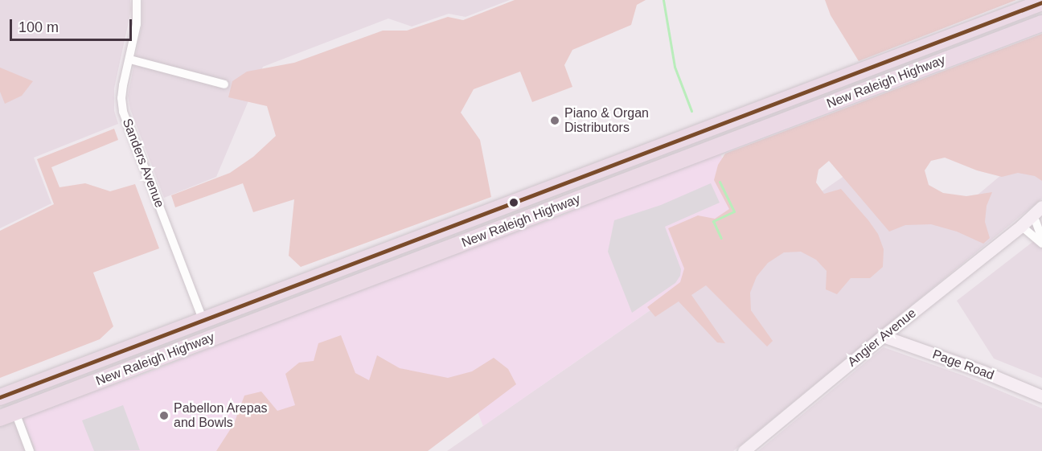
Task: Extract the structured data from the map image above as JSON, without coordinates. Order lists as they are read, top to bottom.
{
  "streets": {
    "highway": ["New Raleigh Highway"],
    "street": ["Sanders Avenue", "Angier Avenue", "Page Road"]
  },
  "crossings": [
    ["New Raleigh Highway", "Sanders Avenue"],
    ["Angier Avenue", "Page Road"]
  ],
  "places": ["Piano & Organ Distributors", "Pabellon Arepas and Bowls"],
  "scale_bar": "100 m"
}
